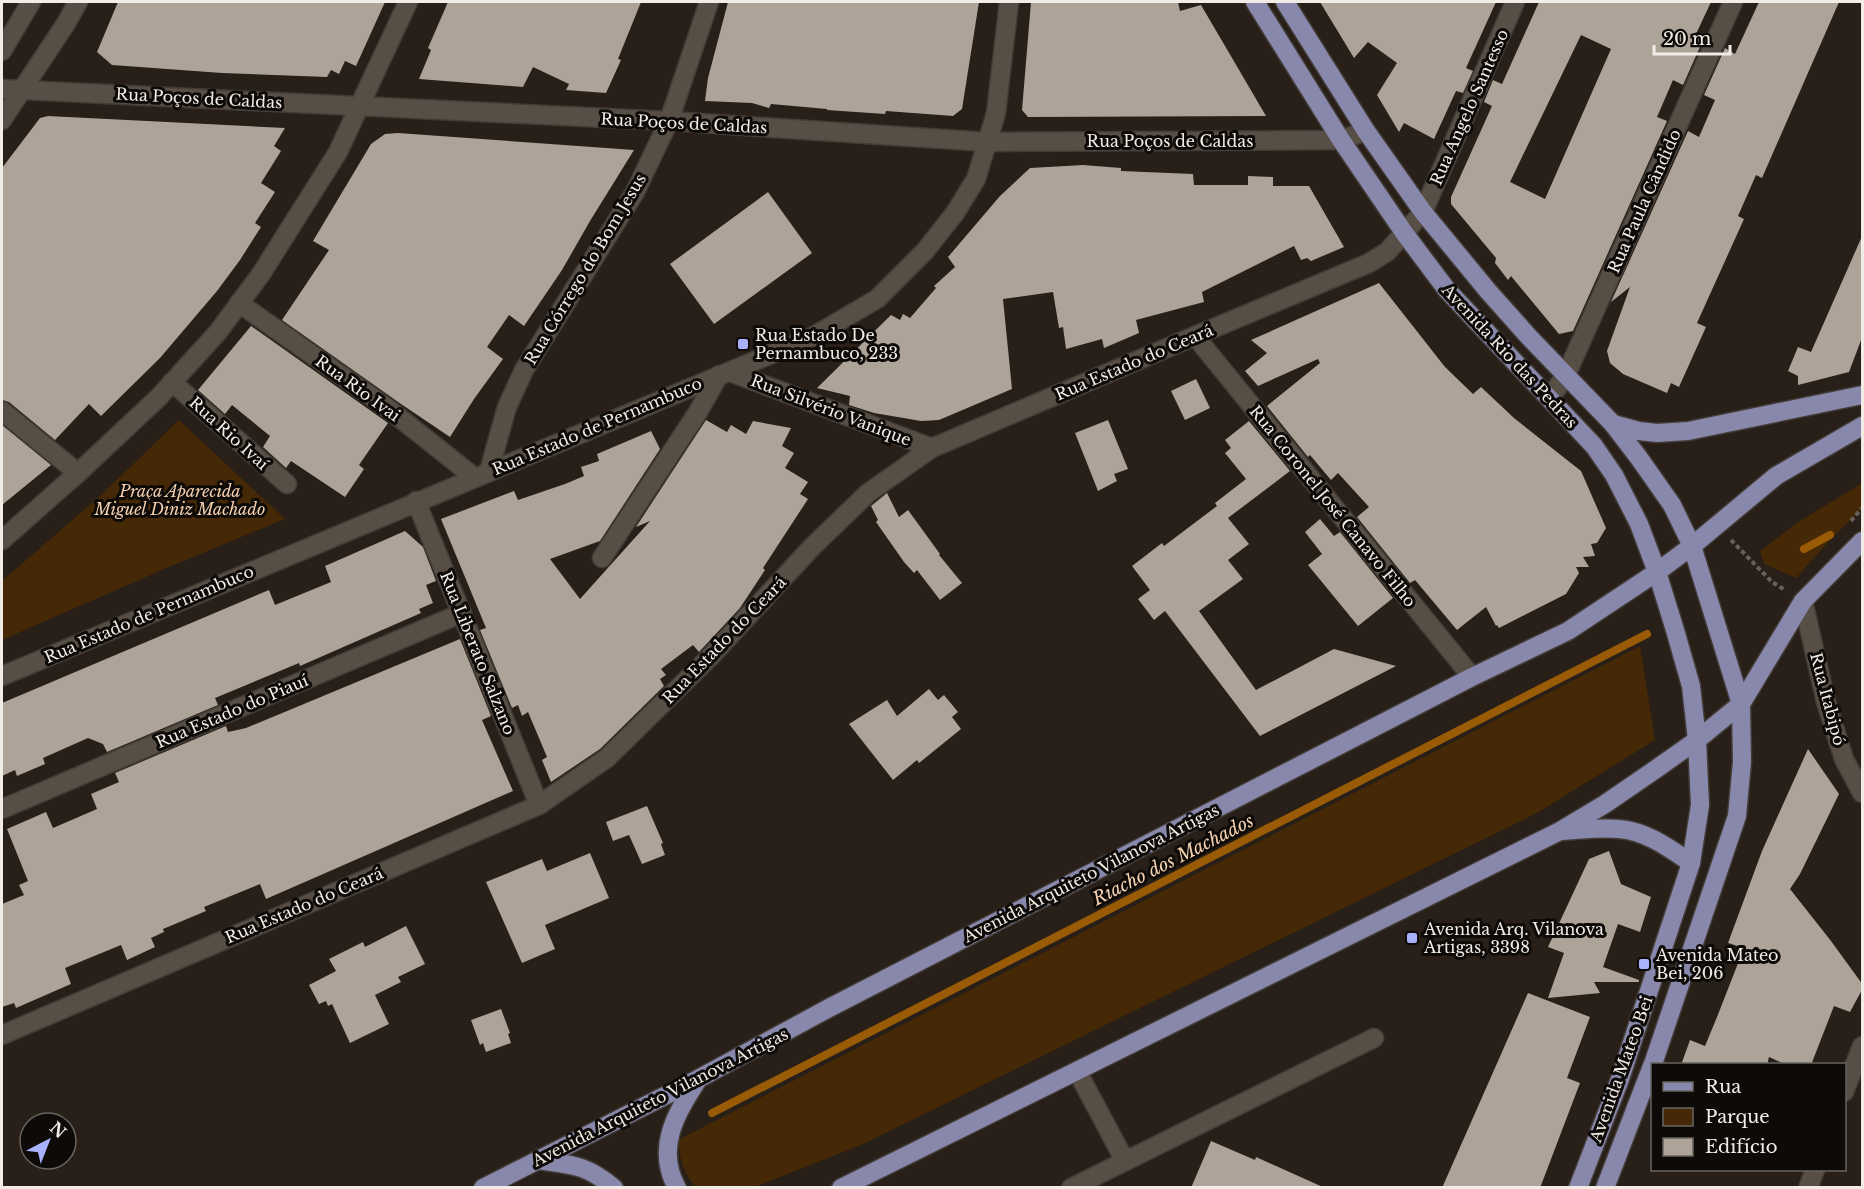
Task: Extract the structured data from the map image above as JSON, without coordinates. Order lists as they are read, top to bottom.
{
  "streets": {
    "main road": ["Avenida Rio das Pedras", "Avenida Arquiteto Vilanova Artigas", "Avenida Mateo Bei"],
    "street": [
      "Rua Poços de Caldas",
      "Rua Angelo Santesso",
      "Rua Paula Cândido",
      "Rua Córrego do Bom Jesus",
      "Rua Estado do Ceará",
      "Rua Rio Ivai",
      "Rua Silvério Vanique",
      "Rua Estado de Pernambuco",
      "Rua Rio Ivaí",
      "Rua Coronel José Canavo Filho",
      "Rua Liberato Salzano",
      "Rua Itabipó",
      "Rua Estado do Piauí"
    ]
  },
  "crossings": [
    ["Rua Poços de Caldas", "Rua Córrego do Bom Jesus"],
    ["Rua Poços de Caldas", "Avenida Rio das Pedras"],
    ["Rua Poços de Caldas", "Rua Estado de Pernambuco"],
    ["Rua Angelo Santesso", "Avenida Rio das Pedras"],
    ["Rua Angelo Santesso", "Rua Estado do Ceará"],
    ["Rua Paula Cândido", "Avenida Rio das Pedras"],
    ["Rua Córrego do Bom Jesus", "Rua Rio Ivai"],
    ["Rua Córrego do Bom Jesus", "Rua Estado de Pernambuco"],
    ["Avenida Rio das Pedras", "Rua Estado do Ceará"],
    ["Avenida Rio das Pedras", "Avenida Arquiteto Vilanova Artigas"],
    ["Avenida Rio das Pedras", "Avenida Mateo Bei"],
    ["Rua Estado do Ceará", "Rua Silvério Vanique"],
    ["Rua Estado do Ceará", "Rua Coronel José Canavo Filho"],
    ["Rua Estado do Ceará", "Rua Liberato Salzano"],
    ["Rua Rio Ivai", "Rua Estado de Pernambuco"],
    ["Rua Silvério Vanique", "Rua Estado de Pernambuco"],
    ["Rua Estado de Pernambuco", "Rua Liberato Salzano"],
    ["Rua Coronel José Canavo Filho", "Avenida Arquiteto Vilanova Artigas"],
    ["Rua Liberato Salzano", "Rua Estado do Piauí"]
  ],
  "water": ["Riacho dos Machados"],
  "parks": ["Praça Aparecida Miguel Diniz Machado"],
  "places": {
    "transit": ["Rua Estado De Pernambuco, 233", "Avenida Arq. Vilanova Artigas, 3398", "Avenida Mateo Bei, 206"]
  },
  "legend": ["Rua", "Parque", "Edifício"],
  "scale_bar": "20 m",
  "north": "top right"
}
